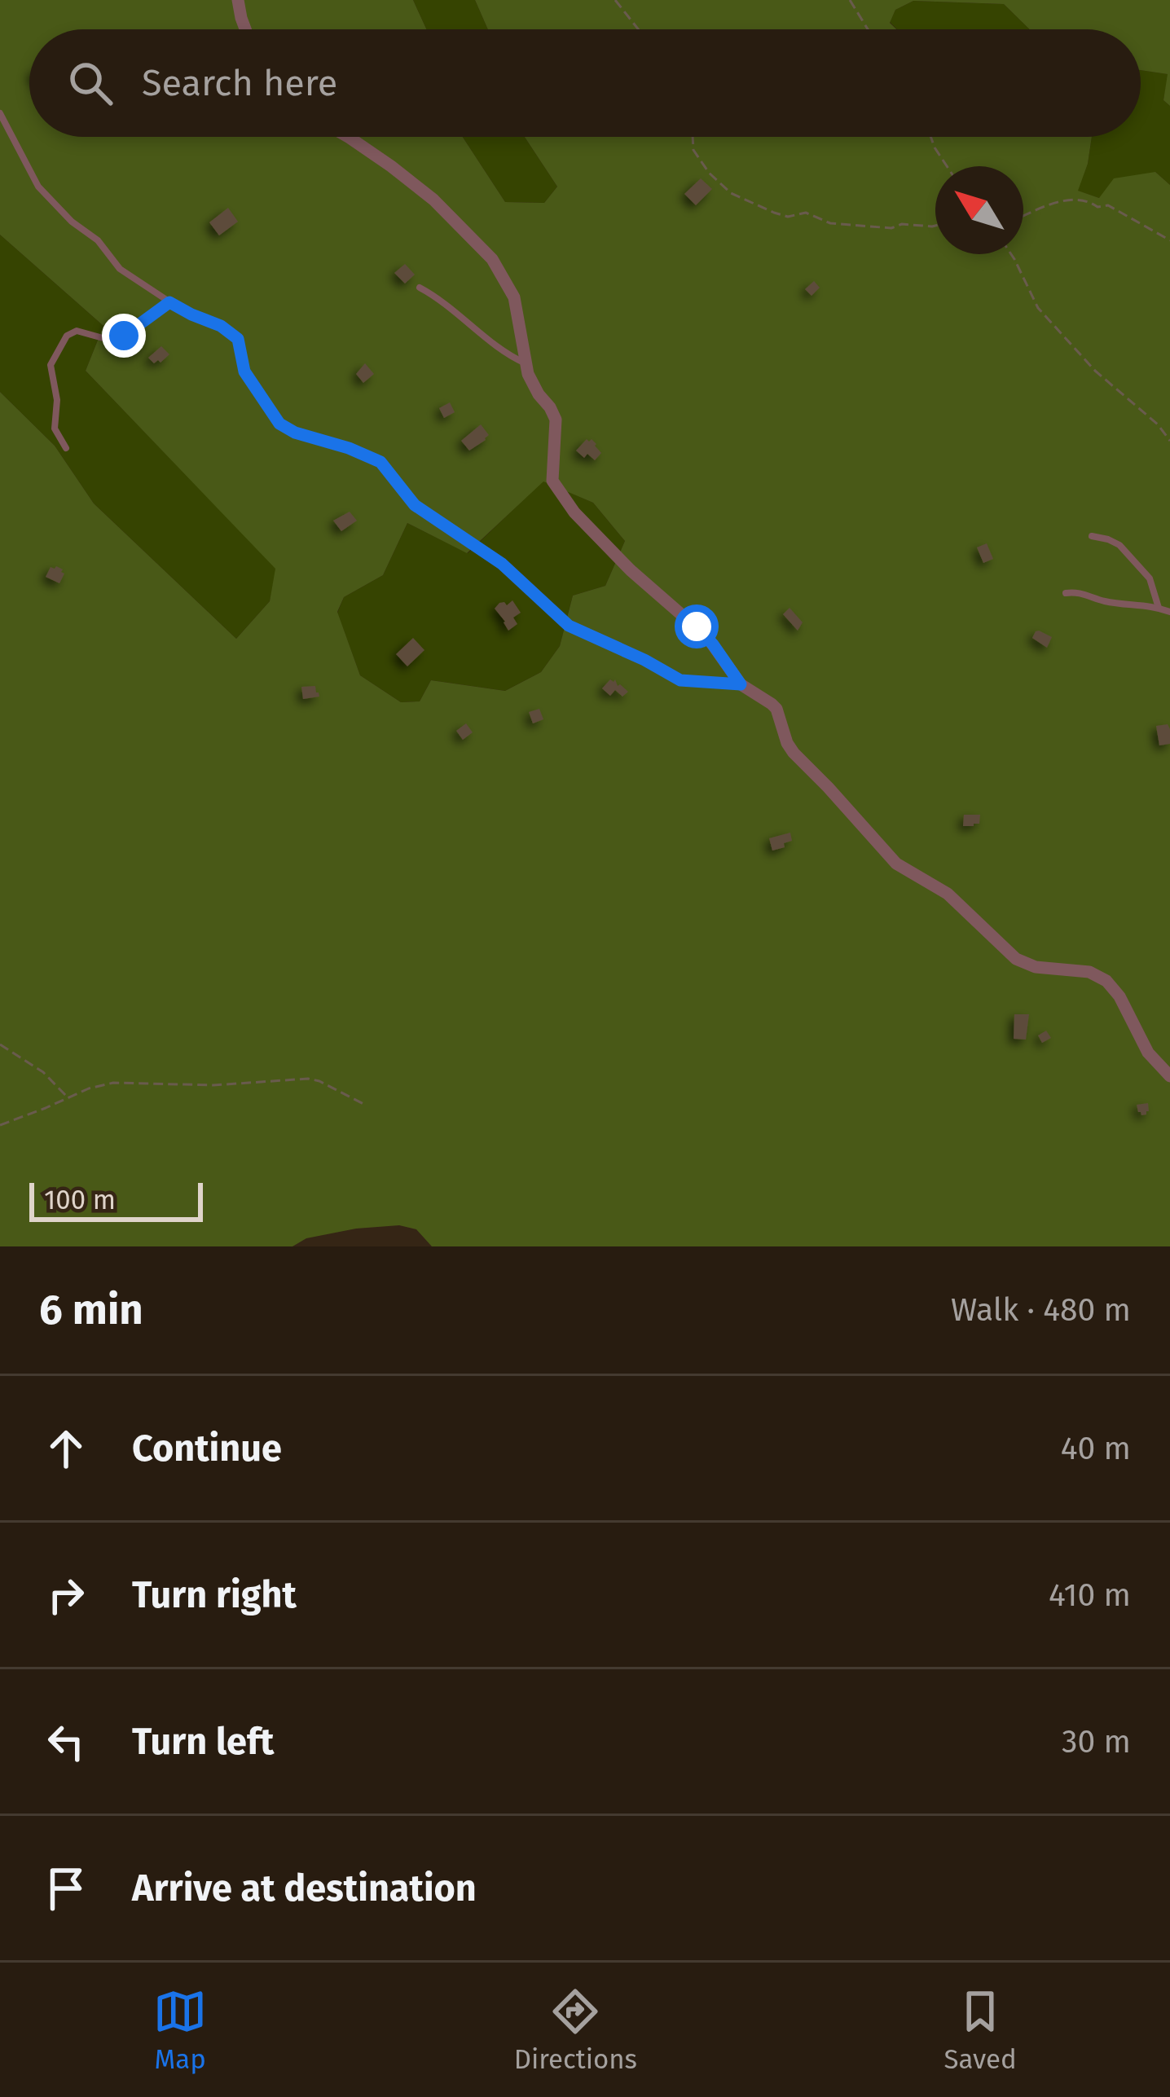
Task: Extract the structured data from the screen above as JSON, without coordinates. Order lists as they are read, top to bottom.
{
  "scale_bar": "100 m",
  "north": "top left",
  "page": {
    "search": "Search here",
    "scale": "100 m",
    "heading": ["6 min", "Walk · 480 m"],
    "list": [
      ["Continue", "40 m"],
      ["Turn right", "410 m"],
      ["Turn left", "30 m"],
      "Arrive at destination"
    ],
    "nav": ["Map", "Directions", "Saved"]
  }
}
